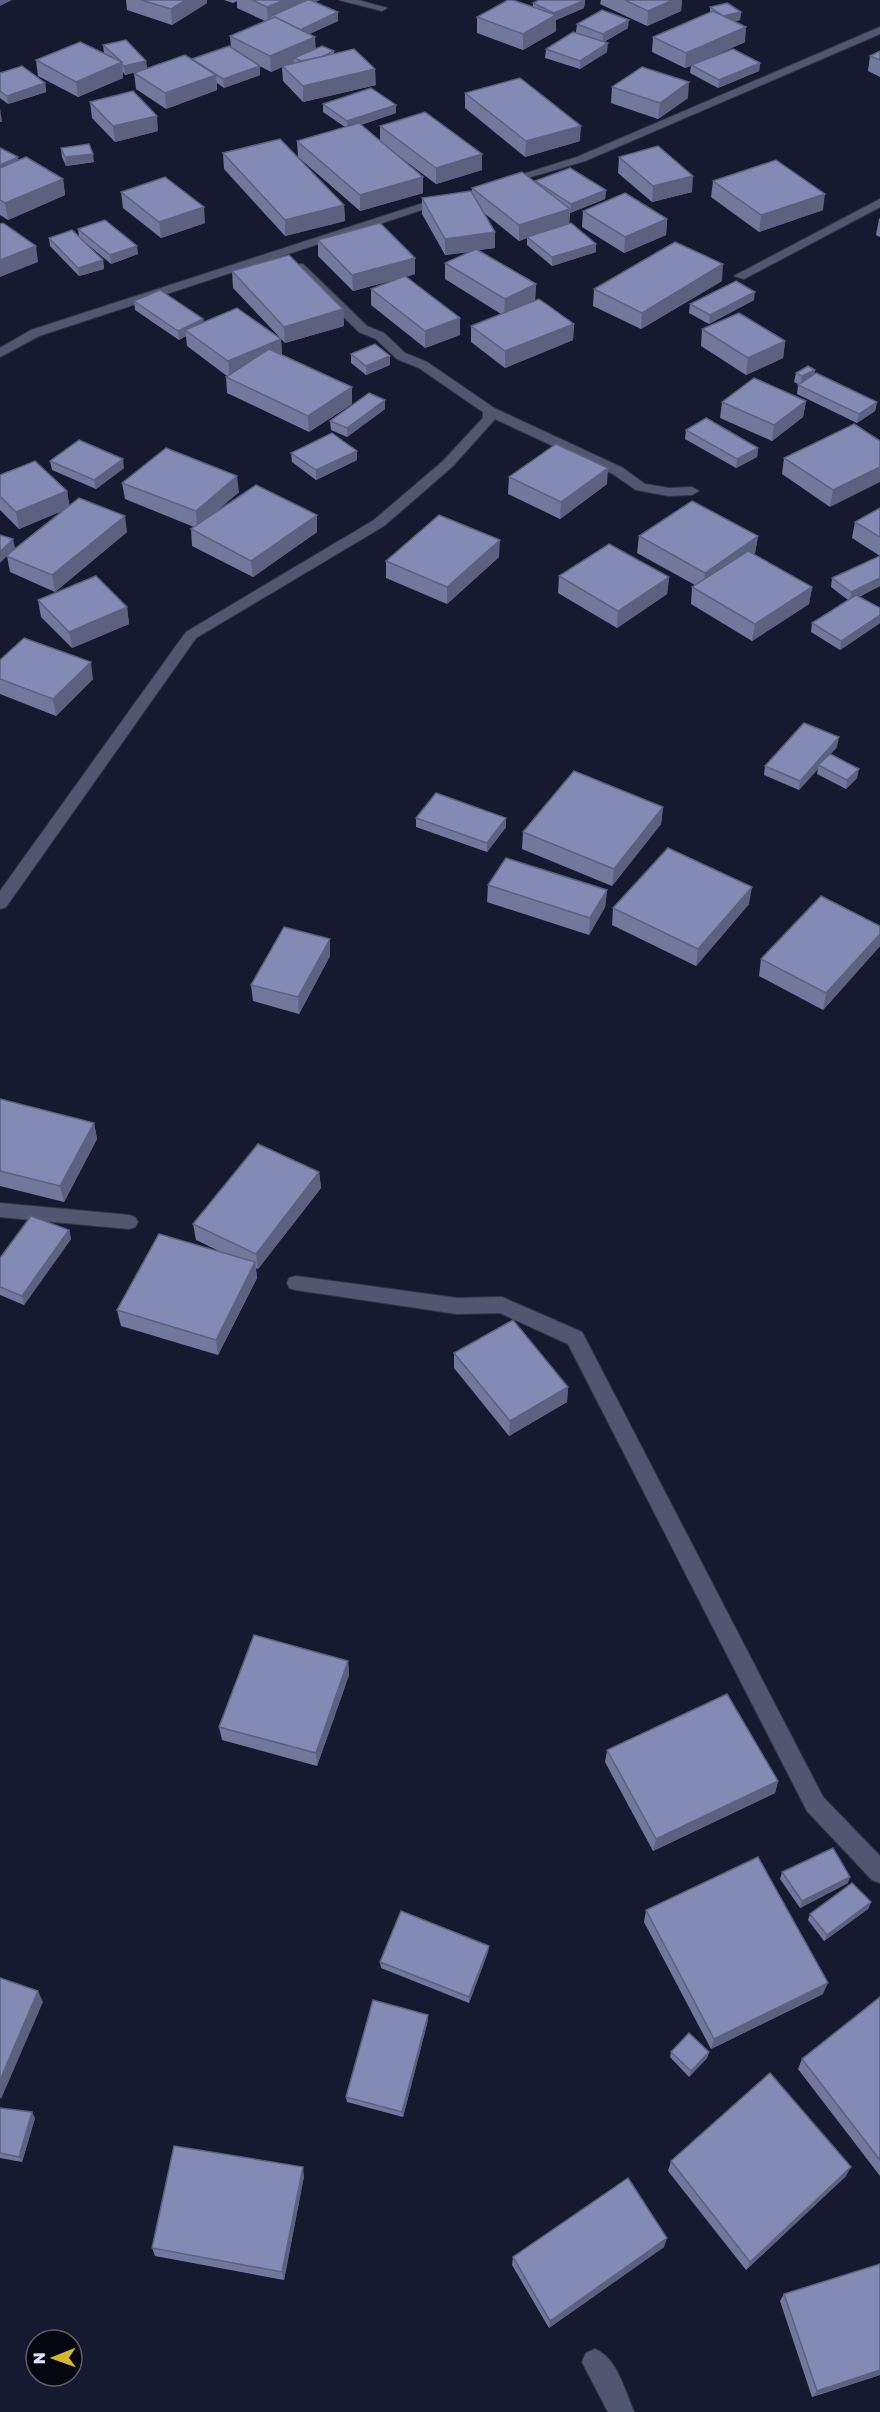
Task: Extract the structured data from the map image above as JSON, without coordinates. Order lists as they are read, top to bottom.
{
  "north": "left"
}
